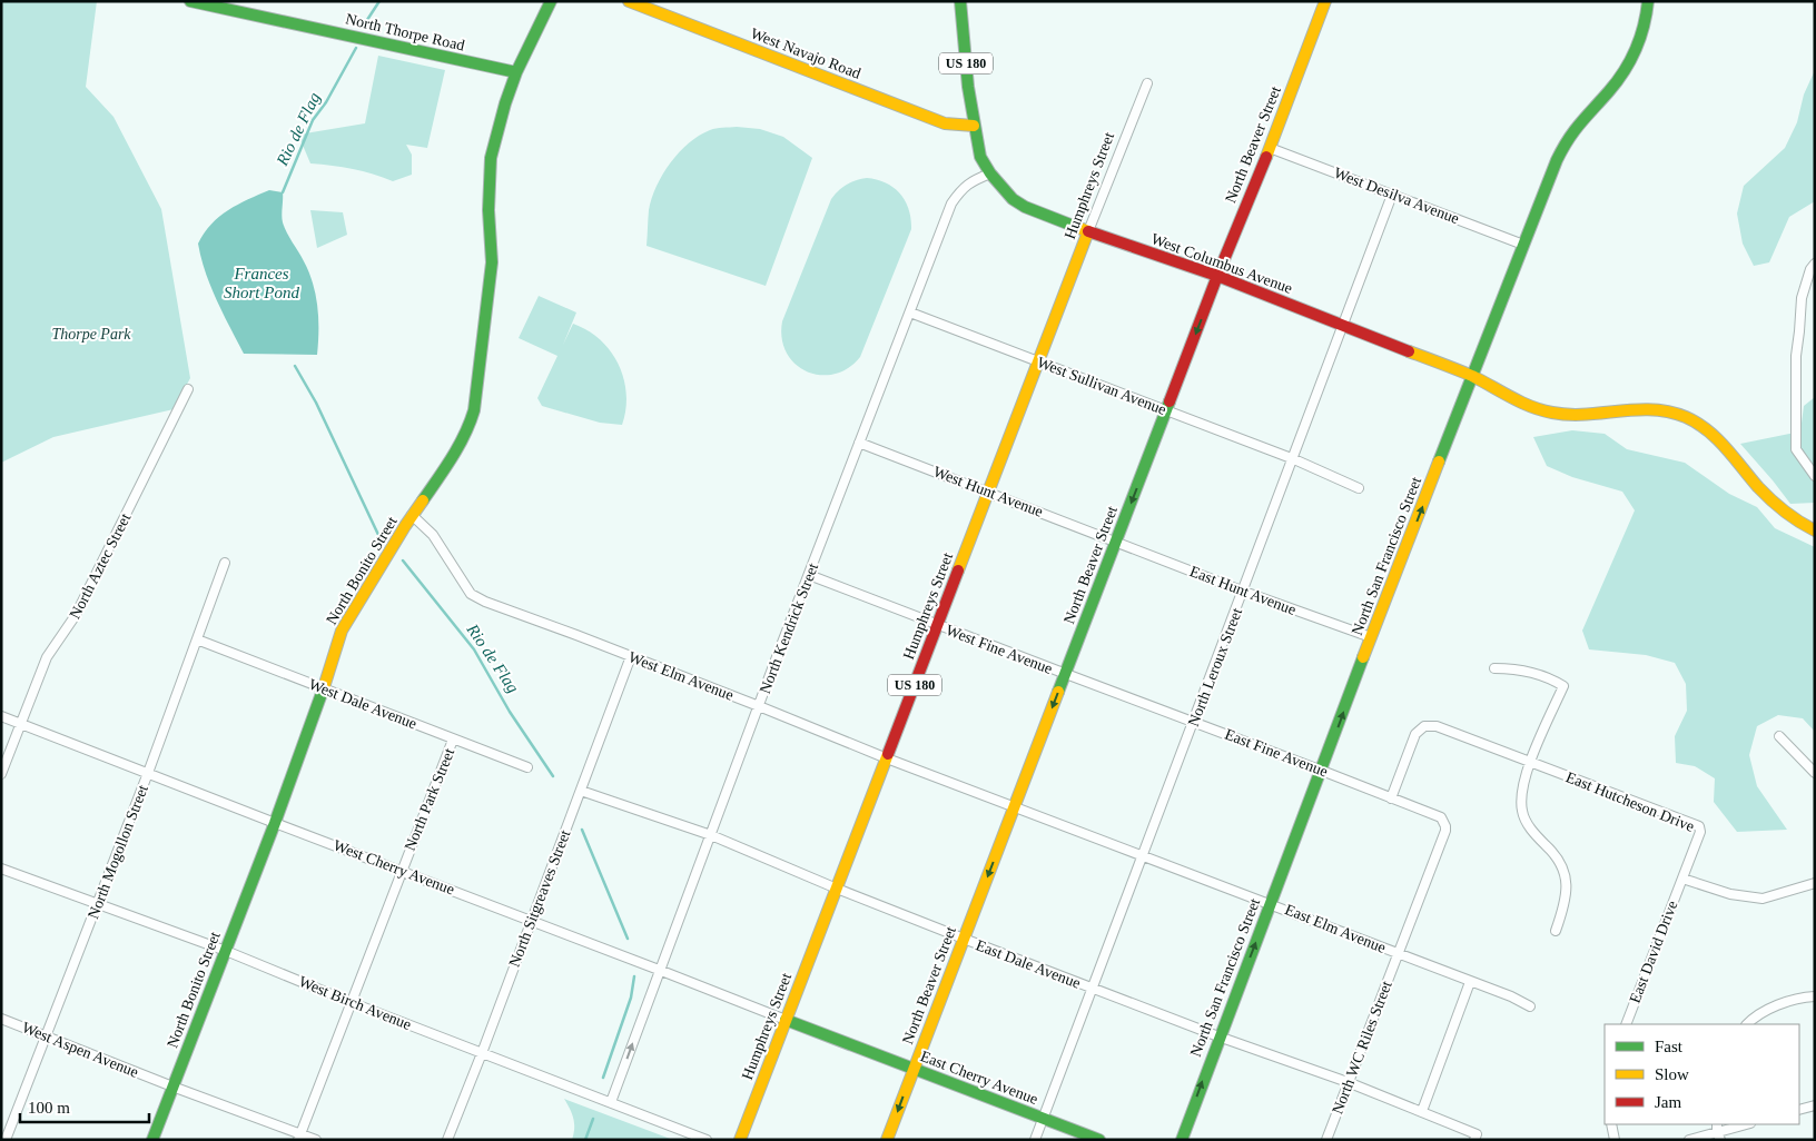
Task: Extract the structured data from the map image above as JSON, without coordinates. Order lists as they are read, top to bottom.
{
  "streets": {
    "street": [
      "North Thorpe Road",
      "West Navajo Road",
      "US 180",
      "North Beaver Street",
      "Humphreys Street",
      "West Desilva Avenue",
      "West Columbus Avenue",
      "West Sullivan Avenue",
      "West Hunt Avenue",
      "North San Francisco Street",
      "North Aztec Street",
      "North Bonito Street",
      "East Hunt Avenue",
      "North Kendrick Street",
      "West Fine Avenue",
      "North Leroux Street",
      "West Elm Avenue",
      "West Dale Avenue",
      "East Fine Avenue",
      "North Park Street",
      "East Hutcheson Drive",
      "North Mogollon Street",
      "West Cherry Avenue",
      "North Sitgreaves Street",
      "East Elm Avenue",
      "East David Drive",
      "East Dale Avenue",
      "West Birch Avenue",
      "North WC Riles Street",
      "West Aspen Avenue",
      "East Cherry Avenue"
    ]
  },
  "crossings": [
    ["North Thorpe Road", "North Bonito Street"],
    ["West Navajo Road", "US 180"],
    ["US 180", "Humphreys Street"],
    ["US 180", "West Columbus Avenue"],
    ["US 180", "North Kendrick Street"],
    ["North Beaver Street", "West Desilva Avenue"],
    ["North Beaver Street", "West Columbus Avenue"],
    ["North Beaver Street", "West Sullivan Avenue"],
    ["North Beaver Street", "West Hunt Avenue"],
    ["North Beaver Street", "East Hunt Avenue"],
    ["North Beaver Street", "West Fine Avenue"],
    ["North Beaver Street", "West Elm Avenue"],
    ["North Beaver Street", "East Fine Avenue"],
    ["North Beaver Street", "East Elm Avenue"],
    ["North Beaver Street", "East Dale Avenue"],
    ["North Beaver Street", "East Cherry Avenue"],
    ["Humphreys Street", "West Columbus Avenue"],
    ["Humphreys Street", "West Sullivan Avenue"],
    ["Humphreys Street", "West Hunt Avenue"],
    ["Humphreys Street", "West Fine Avenue"],
    ["Humphreys Street", "West Elm Avenue"],
    ["Humphreys Street", "West Cherry Avenue"],
    ["Humphreys Street", "East Dale Avenue"],
    ["Humphreys Street", "East Cherry Avenue"],
    ["West Desilva Avenue", "North San Francisco Street"],
    ["West Desilva Avenue", "North Leroux Street"],
    ["West Columbus Avenue", "North San Francisco Street"],
    ["West Columbus Avenue", "North Leroux Street"],
    ["West Sullivan Avenue", "North Kendrick Street"],
    ["West Sullivan Avenue", "North Leroux Street"],
    ["West Hunt Avenue", "East Hunt Avenue"],
    ["West Hunt Avenue", "North Kendrick Street"],
    ["North San Francisco Street", "East Hunt Avenue"],
    ["North San Francisco Street", "East Fine Avenue"],
    ["North San Francisco Street", "East Elm Avenue"],
    ["North San Francisco Street", "East Dale Avenue"],
    ["North Aztec Street", "West Cherry Avenue"],
    ["North Bonito Street", "West Elm Avenue"],
    ["North Bonito Street", "West Dale Avenue"],
    ["North Bonito Street", "West Cherry Avenue"],
    ["North Bonito Street", "West Birch Avenue"],
    ["North Bonito Street", "West Aspen Avenue"],
    ["East Hunt Avenue", "North Leroux Street"],
    ["North Kendrick Street", "West Fine Avenue"],
    ["North Kendrick Street", "West Elm Avenue"],
    ["North Kendrick Street", "West Cherry Avenue"],
    ["North Kendrick Street", "East Dale Avenue"],
    ["North Kendrick Street", "West Birch Avenue"],
    ["West Fine Avenue", "East Fine Avenue"],
    ["North Leroux Street", "East Fine Avenue"],
    ["North Leroux Street", "East Elm Avenue"],
    ["North Leroux Street", "East Dale Avenue"],
    ["North Leroux Street", "East Cherry Avenue"],
    ["West Elm Avenue", "North Sitgreaves Street"],
    ["West Elm Avenue", "East Elm Avenue"],
    ["West Dale Avenue", "North Park Street"],
    ["West Dale Avenue", "North Mogollon Street"],
    ["East Fine Avenue", "East Hutcheson Drive"],
    ["East Fine Avenue", "North WC Riles Street"],
    ["North Park Street", "West Cherry Avenue"],
    ["North Park Street", "West Birch Avenue"],
    ["North Park Street", "West Aspen Avenue"],
    ["East Hutcheson Drive", "East David Drive"],
    ["North Mogollon Street", "West Cherry Avenue"],
    ["North Mogollon Street", "West Birch Avenue"],
    ["North Mogollon Street", "West Aspen Avenue"],
    ["West Cherry Avenue", "North Sitgreaves Street"],
    ["West Cherry Avenue", "East Cherry Avenue"],
    ["North Sitgreaves Street", "East Dale Avenue"],
    ["North Sitgreaves Street", "West Birch Avenue"],
    ["East Elm Avenue", "North WC Riles Street"],
    ["East Dale Avenue", "North WC Riles Street"]
  ],
  "one_way": ["North Beaver Street", "North San Francisco Street"],
  "water": ["Rio de Flag", "Frances Short Pond"],
  "parks": ["Thorpe Park"],
  "legend": ["Fast", "Slow", "Jam"],
  "scale_bar": "100 m"
}
